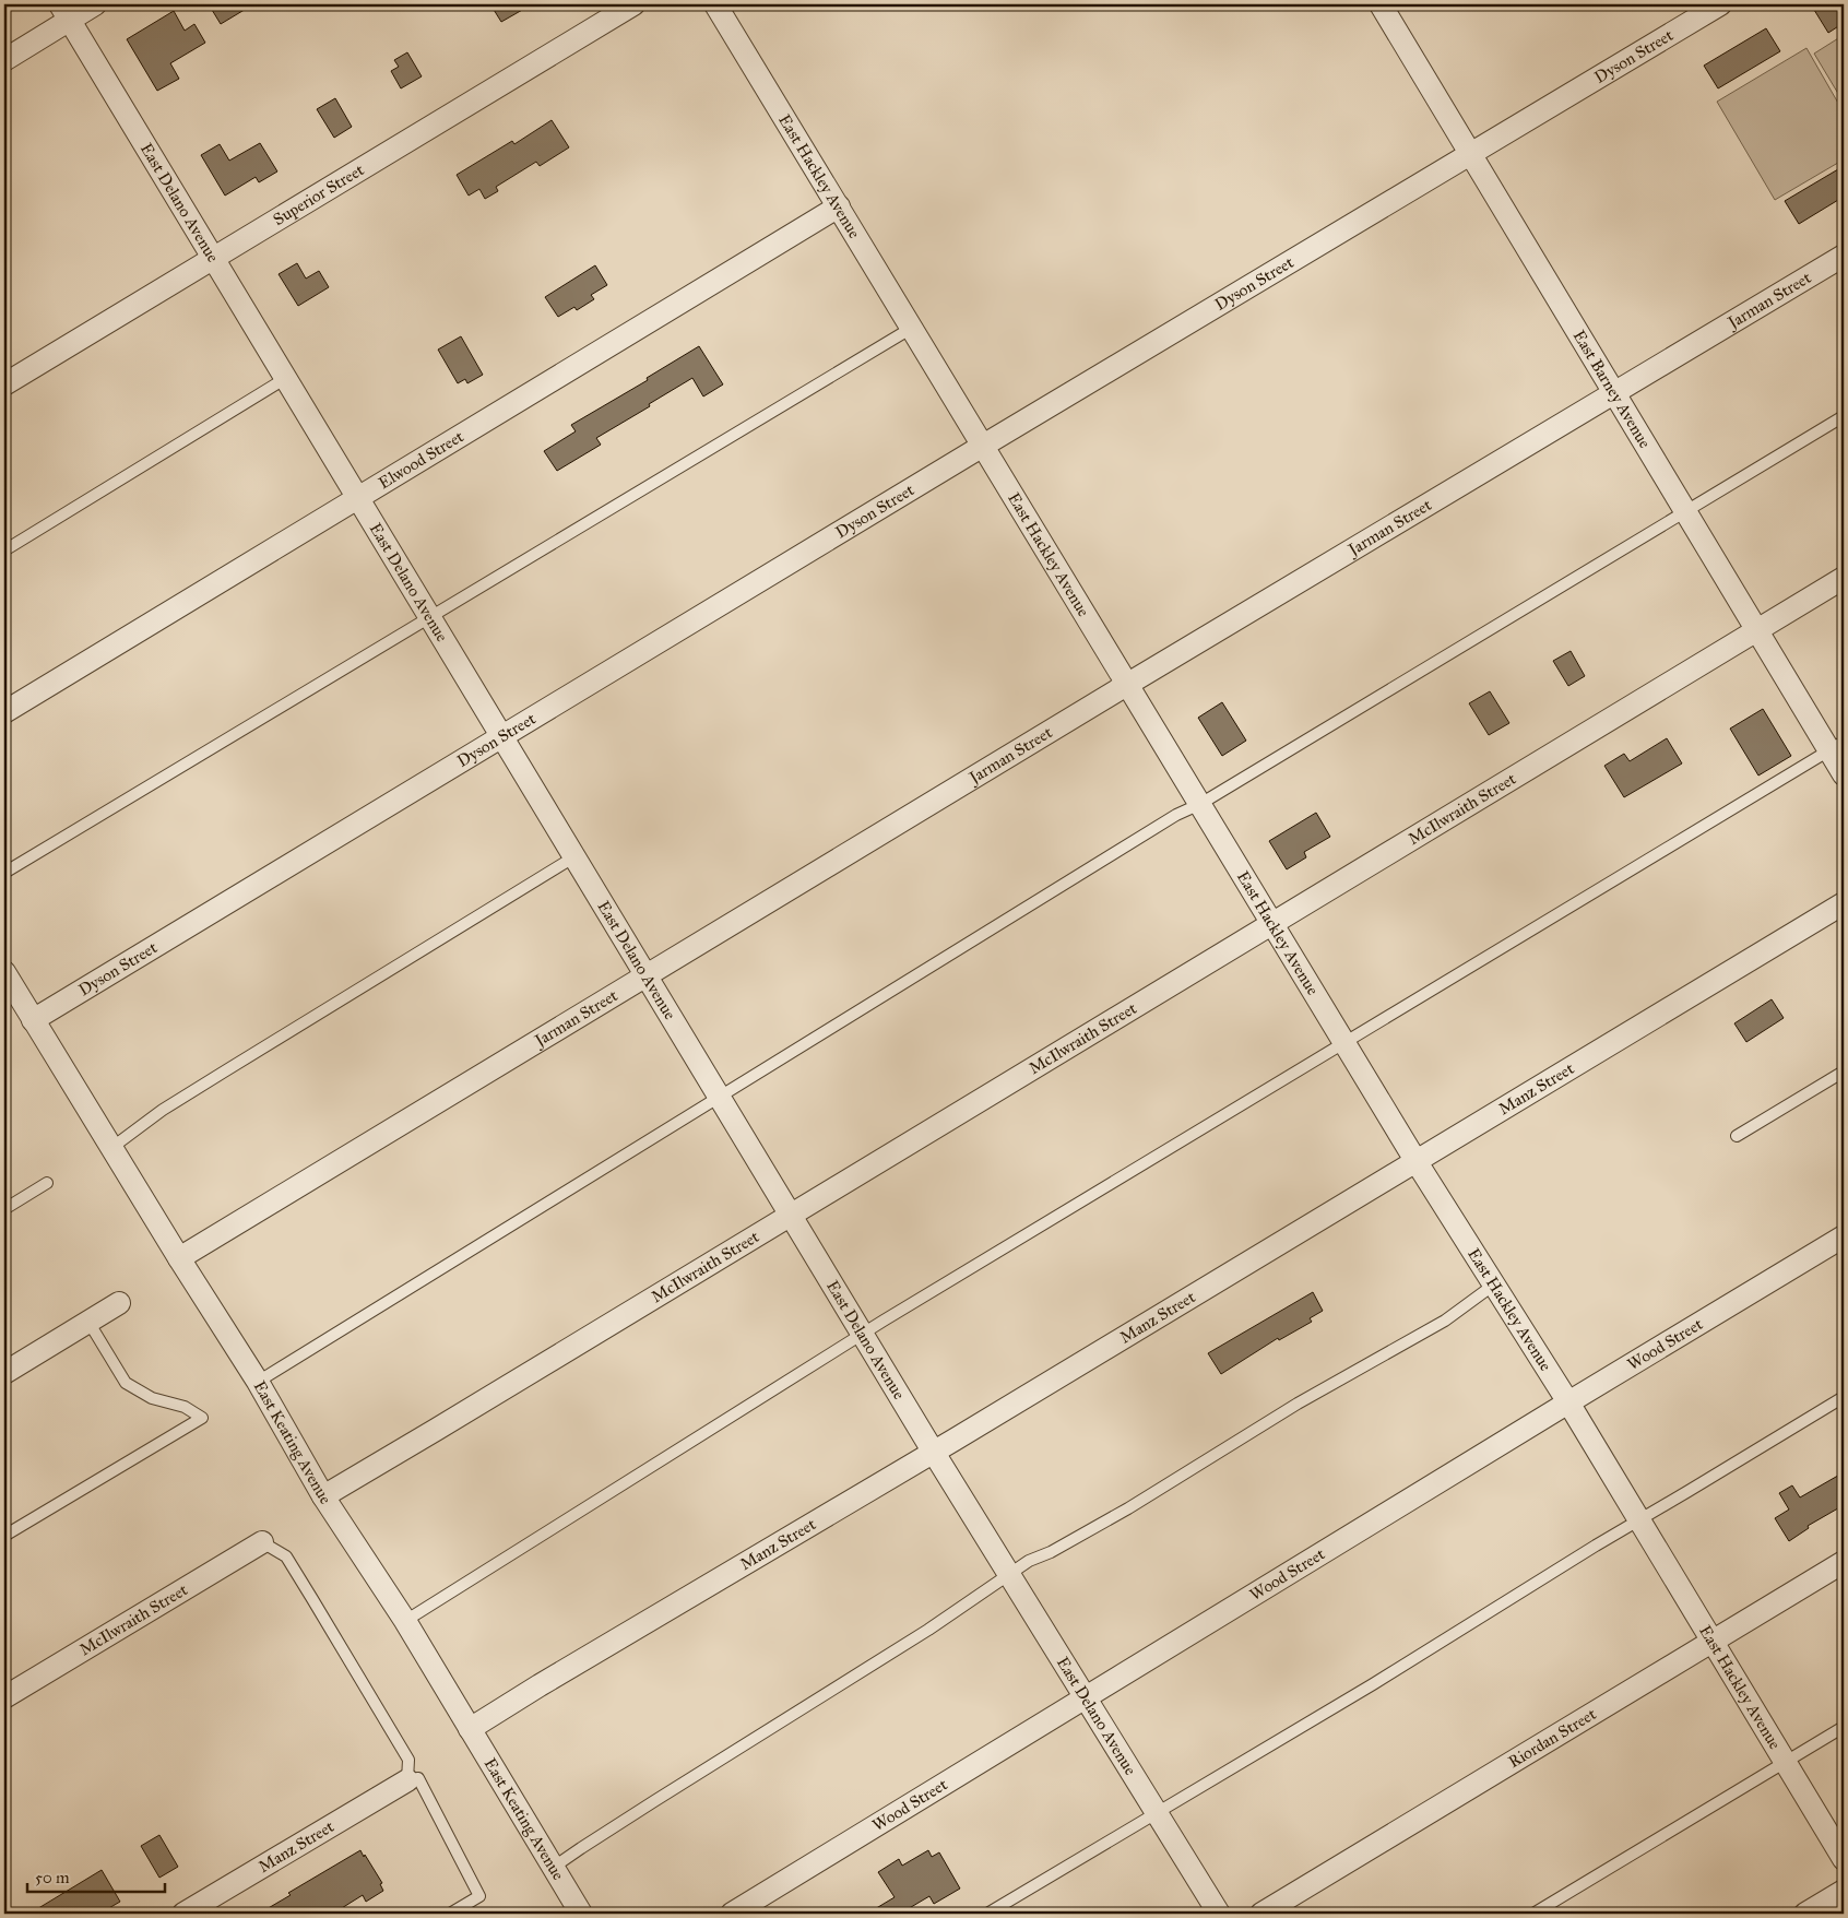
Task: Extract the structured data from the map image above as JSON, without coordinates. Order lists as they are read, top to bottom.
{
  "streets": {
    "street": [
      "Dyson Street",
      "East Hackley Avenue",
      "Superior Street",
      "East Delano Avenue",
      "Jarman Street",
      "East Barney Avenue",
      "Elwood Street",
      "McIlwraith Street",
      "Manz Street",
      "Wood Street",
      "East Keating Avenue",
      "Riordan Street"
    ]
  },
  "crossings": [
    ["Dyson Street", "East Hackley Avenue"],
    ["Dyson Street", "East Delano Avenue"],
    ["Dyson Street", "East Barney Avenue"],
    ["Dyson Street", "East Keating Avenue"],
    ["East Hackley Avenue", "Jarman Street"],
    ["East Hackley Avenue", "Elwood Street"],
    ["East Hackley Avenue", "McIlwraith Street"],
    ["East Hackley Avenue", "Manz Street"],
    ["East Hackley Avenue", "Wood Street"],
    ["East Hackley Avenue", "Riordan Street"],
    ["Superior Street", "East Delano Avenue"],
    ["East Delano Avenue", "Jarman Street"],
    ["East Delano Avenue", "Elwood Street"],
    ["East Delano Avenue", "McIlwraith Street"],
    ["East Delano Avenue", "Manz Street"],
    ["East Delano Avenue", "Wood Street"],
    ["Jarman Street", "East Barney Avenue"],
    ["Jarman Street", "East Keating Avenue"],
    ["East Barney Avenue", "McIlwraith Street"],
    ["McIlwraith Street", "East Keating Avenue"],
    ["Manz Street", "East Keating Avenue"]
  ],
  "scale_bar": "50 m"
}
